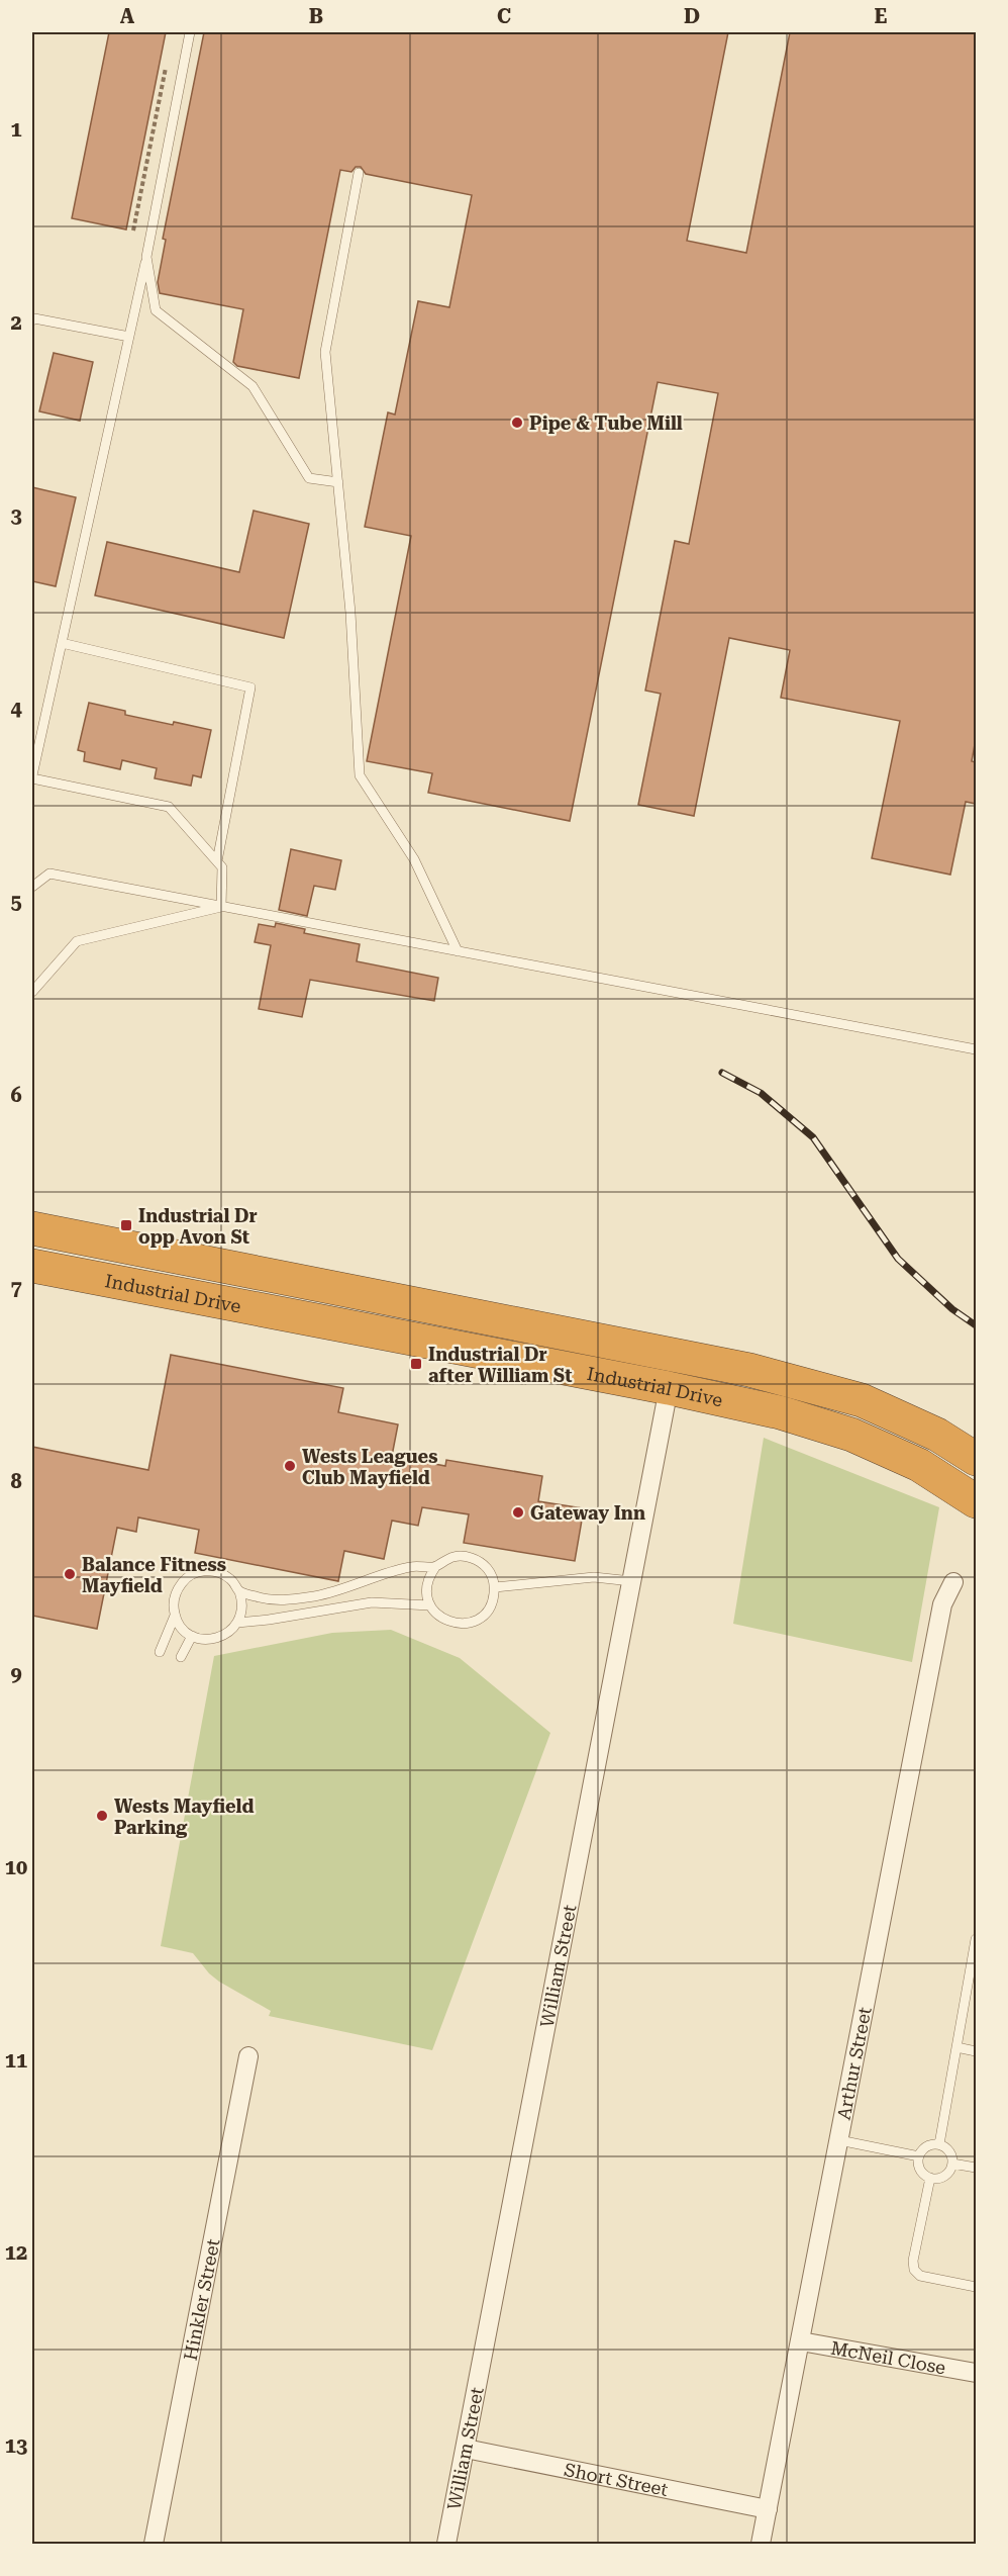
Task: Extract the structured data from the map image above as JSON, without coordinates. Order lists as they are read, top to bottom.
{
  "streets": {
    "highway": ["Industrial Drive"],
    "street": [
      "William Street",
      "Arthur Street",
      "Hinkler Street",
      "McNeil Close",
      "Short Street"
    ]
  },
  "crossings": [
    ["Industrial Drive", "William Street"],
    ["William Street", "Short Street"],
    ["Arthur Street", "McNeil Close"],
    ["Arthur Street", "Short Street"]
  ],
  "places": {
    "other": [
      "Pipe & Tube Mill",
      "Wests Leagues Club Mayfield",
      "Gateway Inn",
      "Balance Fitness Mayfield",
      "Wests Mayfield Parking"
    ],
    "transit": ["Industrial Dr opp Avon St", "Industrial Dr after William St"]
  },
  "grid": {
    "columns": [
      "A",
      "B",
      "C",
      "D",
      "E"
    ],
    "rows": [
      "1",
      "2",
      "3",
      "4",
      "5",
      "6",
      "7",
      "8",
      "9",
      "10",
      "11",
      "12",
      "13"
    ]
  }
}
